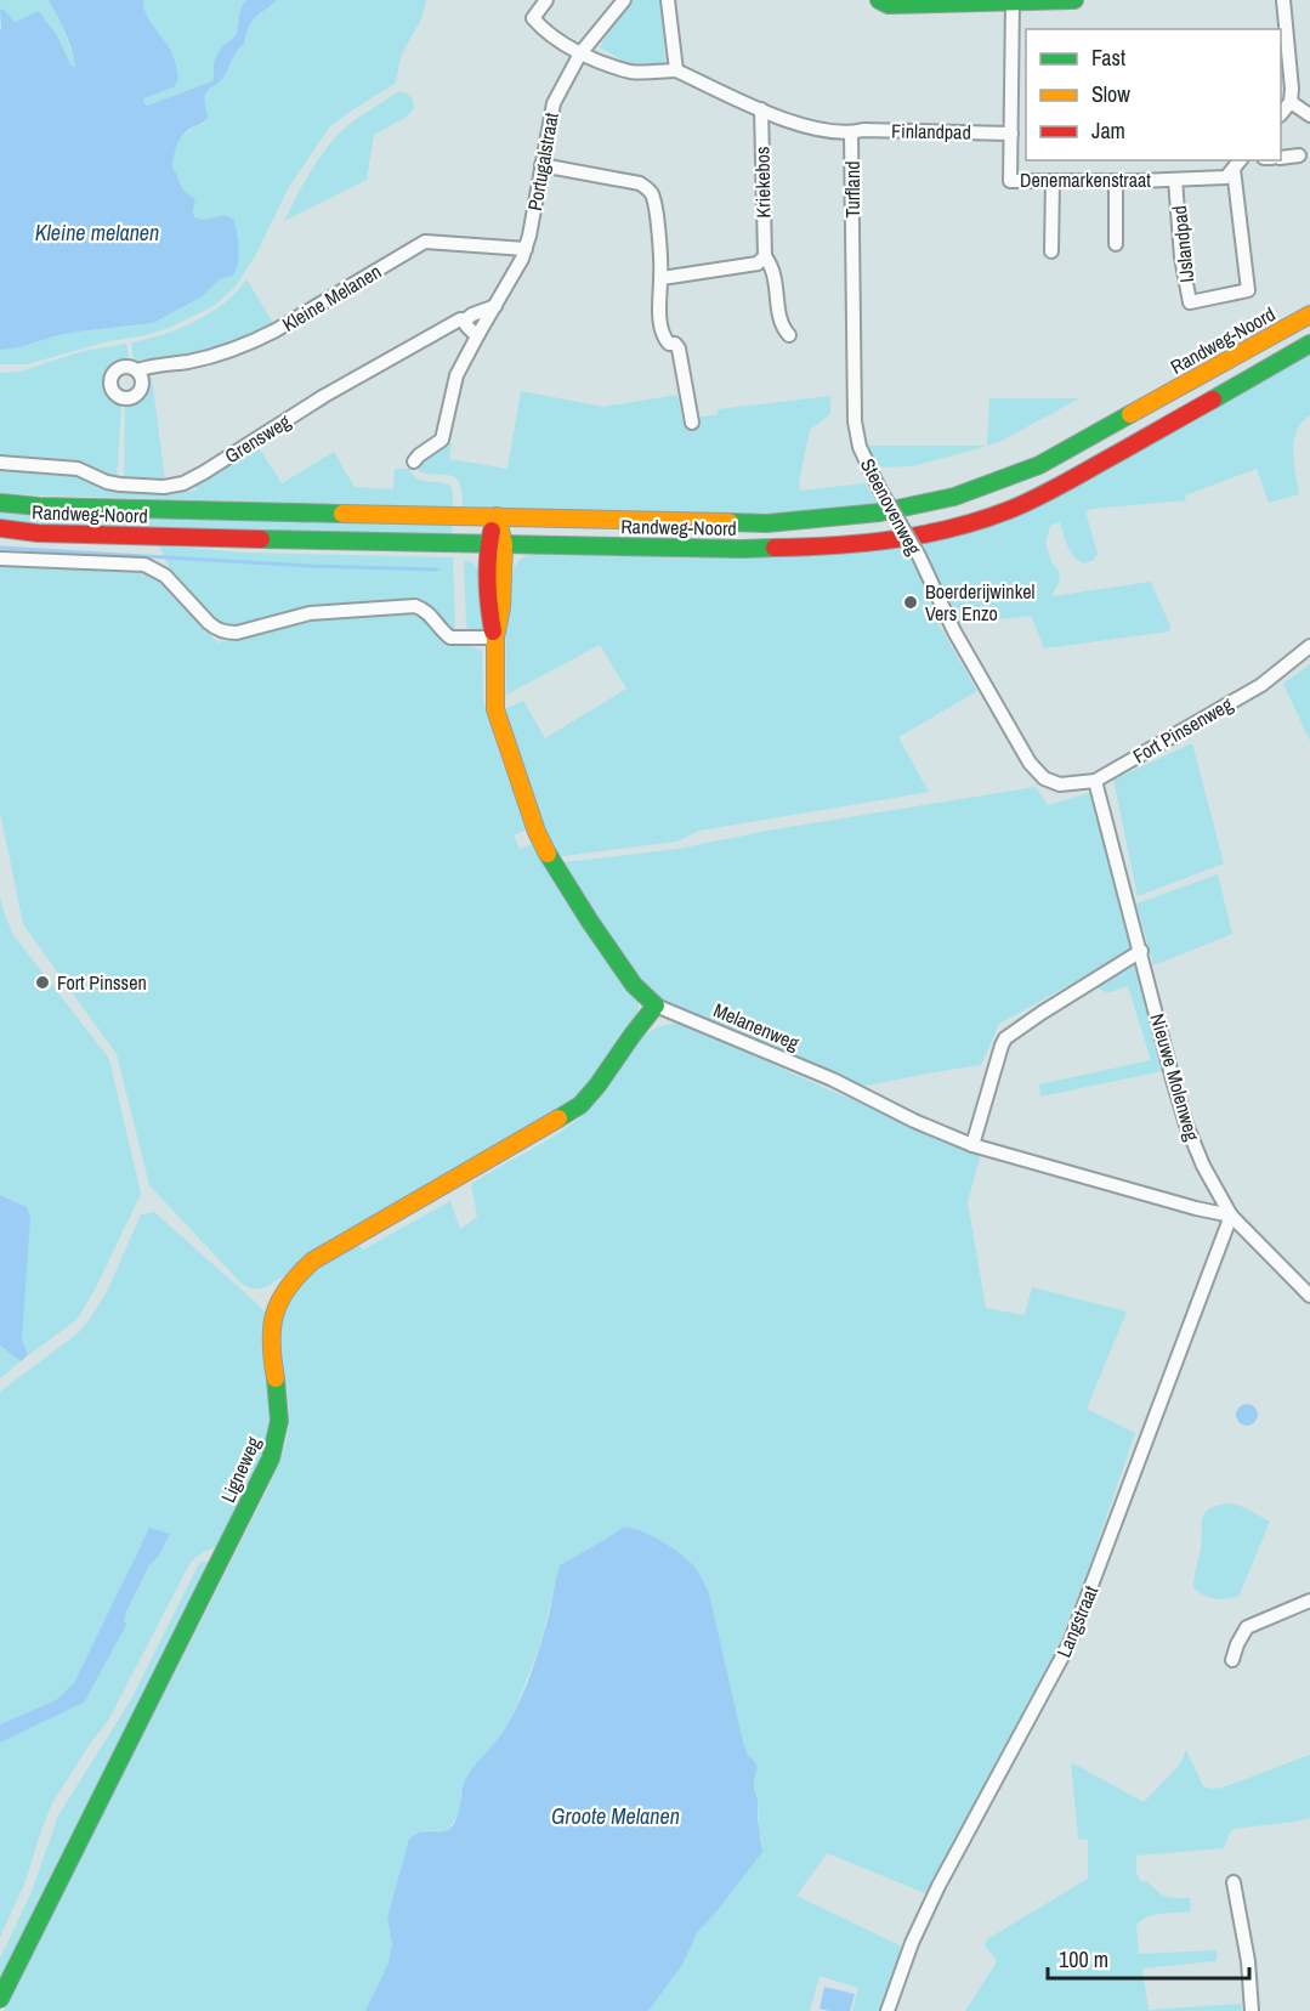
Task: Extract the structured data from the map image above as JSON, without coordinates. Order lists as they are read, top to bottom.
{
  "streets": {
    "main road": ["Randweg-Noord", "Melanenweg", "Ligneweg"],
    "street": [
      "Finlandpad",
      "Portugalstraat",
      "Denemarkenstraat",
      "Kriekebos",
      "Turfland",
      "IJslandpad",
      "Kleine Melanen",
      "Grensweg",
      "Steenovenweg",
      "Fort Pinsenweg",
      "Nieuwe Molenweg",
      "Langstraat"
    ]
  },
  "crossings": [
    ["Finlandpad", "Denemarkenstraat"],
    ["Finlandpad", "Turfland"],
    ["Portugalstraat", "Kleine Melanen"],
    ["Portugalstraat", "Grensweg"],
    ["Denemarkenstraat", "IJslandpad"],
    ["Turfland", "Steenovenweg"],
    ["Randweg-Noord", "Melanenweg"],
    ["Steenovenweg", "Fort Pinsenweg"],
    ["Fort Pinsenweg", "Nieuwe Molenweg"],
    ["Melanenweg", "Nieuwe Molenweg"],
    ["Melanenweg", "Ligneweg"],
    ["Melanenweg", "Langstraat"],
    ["Nieuwe Molenweg", "Langstraat"]
  ],
  "water": ["Kleine melanen", "Groote Melanen"],
  "places": ["Boerderijwinkel Vers Enzo", "Fort Pinssen"],
  "legend": ["Fast", "Slow", "Jam"],
  "scale_bar": "100 m"
}
